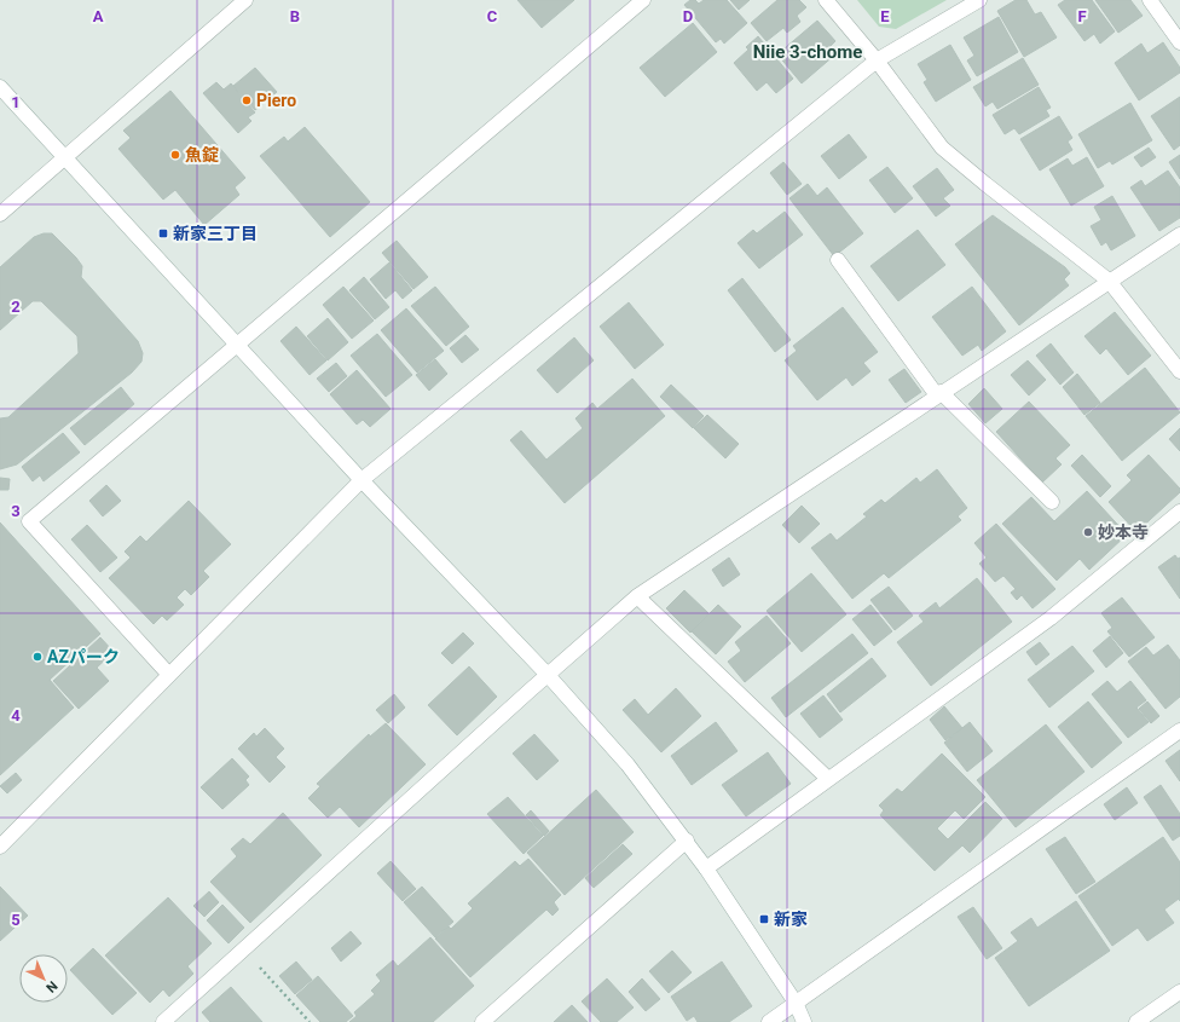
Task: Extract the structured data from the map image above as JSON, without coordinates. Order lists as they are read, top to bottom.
{
  "districts": ["Niie 3-chome"],
  "places": {
    "other": [
      "Piero",
      "魚錠",
      "妙本寺",
      "AZパーク"
    ],
    "transit": ["新家三丁目", "新家"]
  },
  "north": "bottom right",
  "grid": {
    "columns": [
      "A",
      "B",
      "C",
      "D",
      "E",
      "F"
    ],
    "rows": [
      "1",
      "2",
      "3",
      "4",
      "5"
    ]
  }
}
